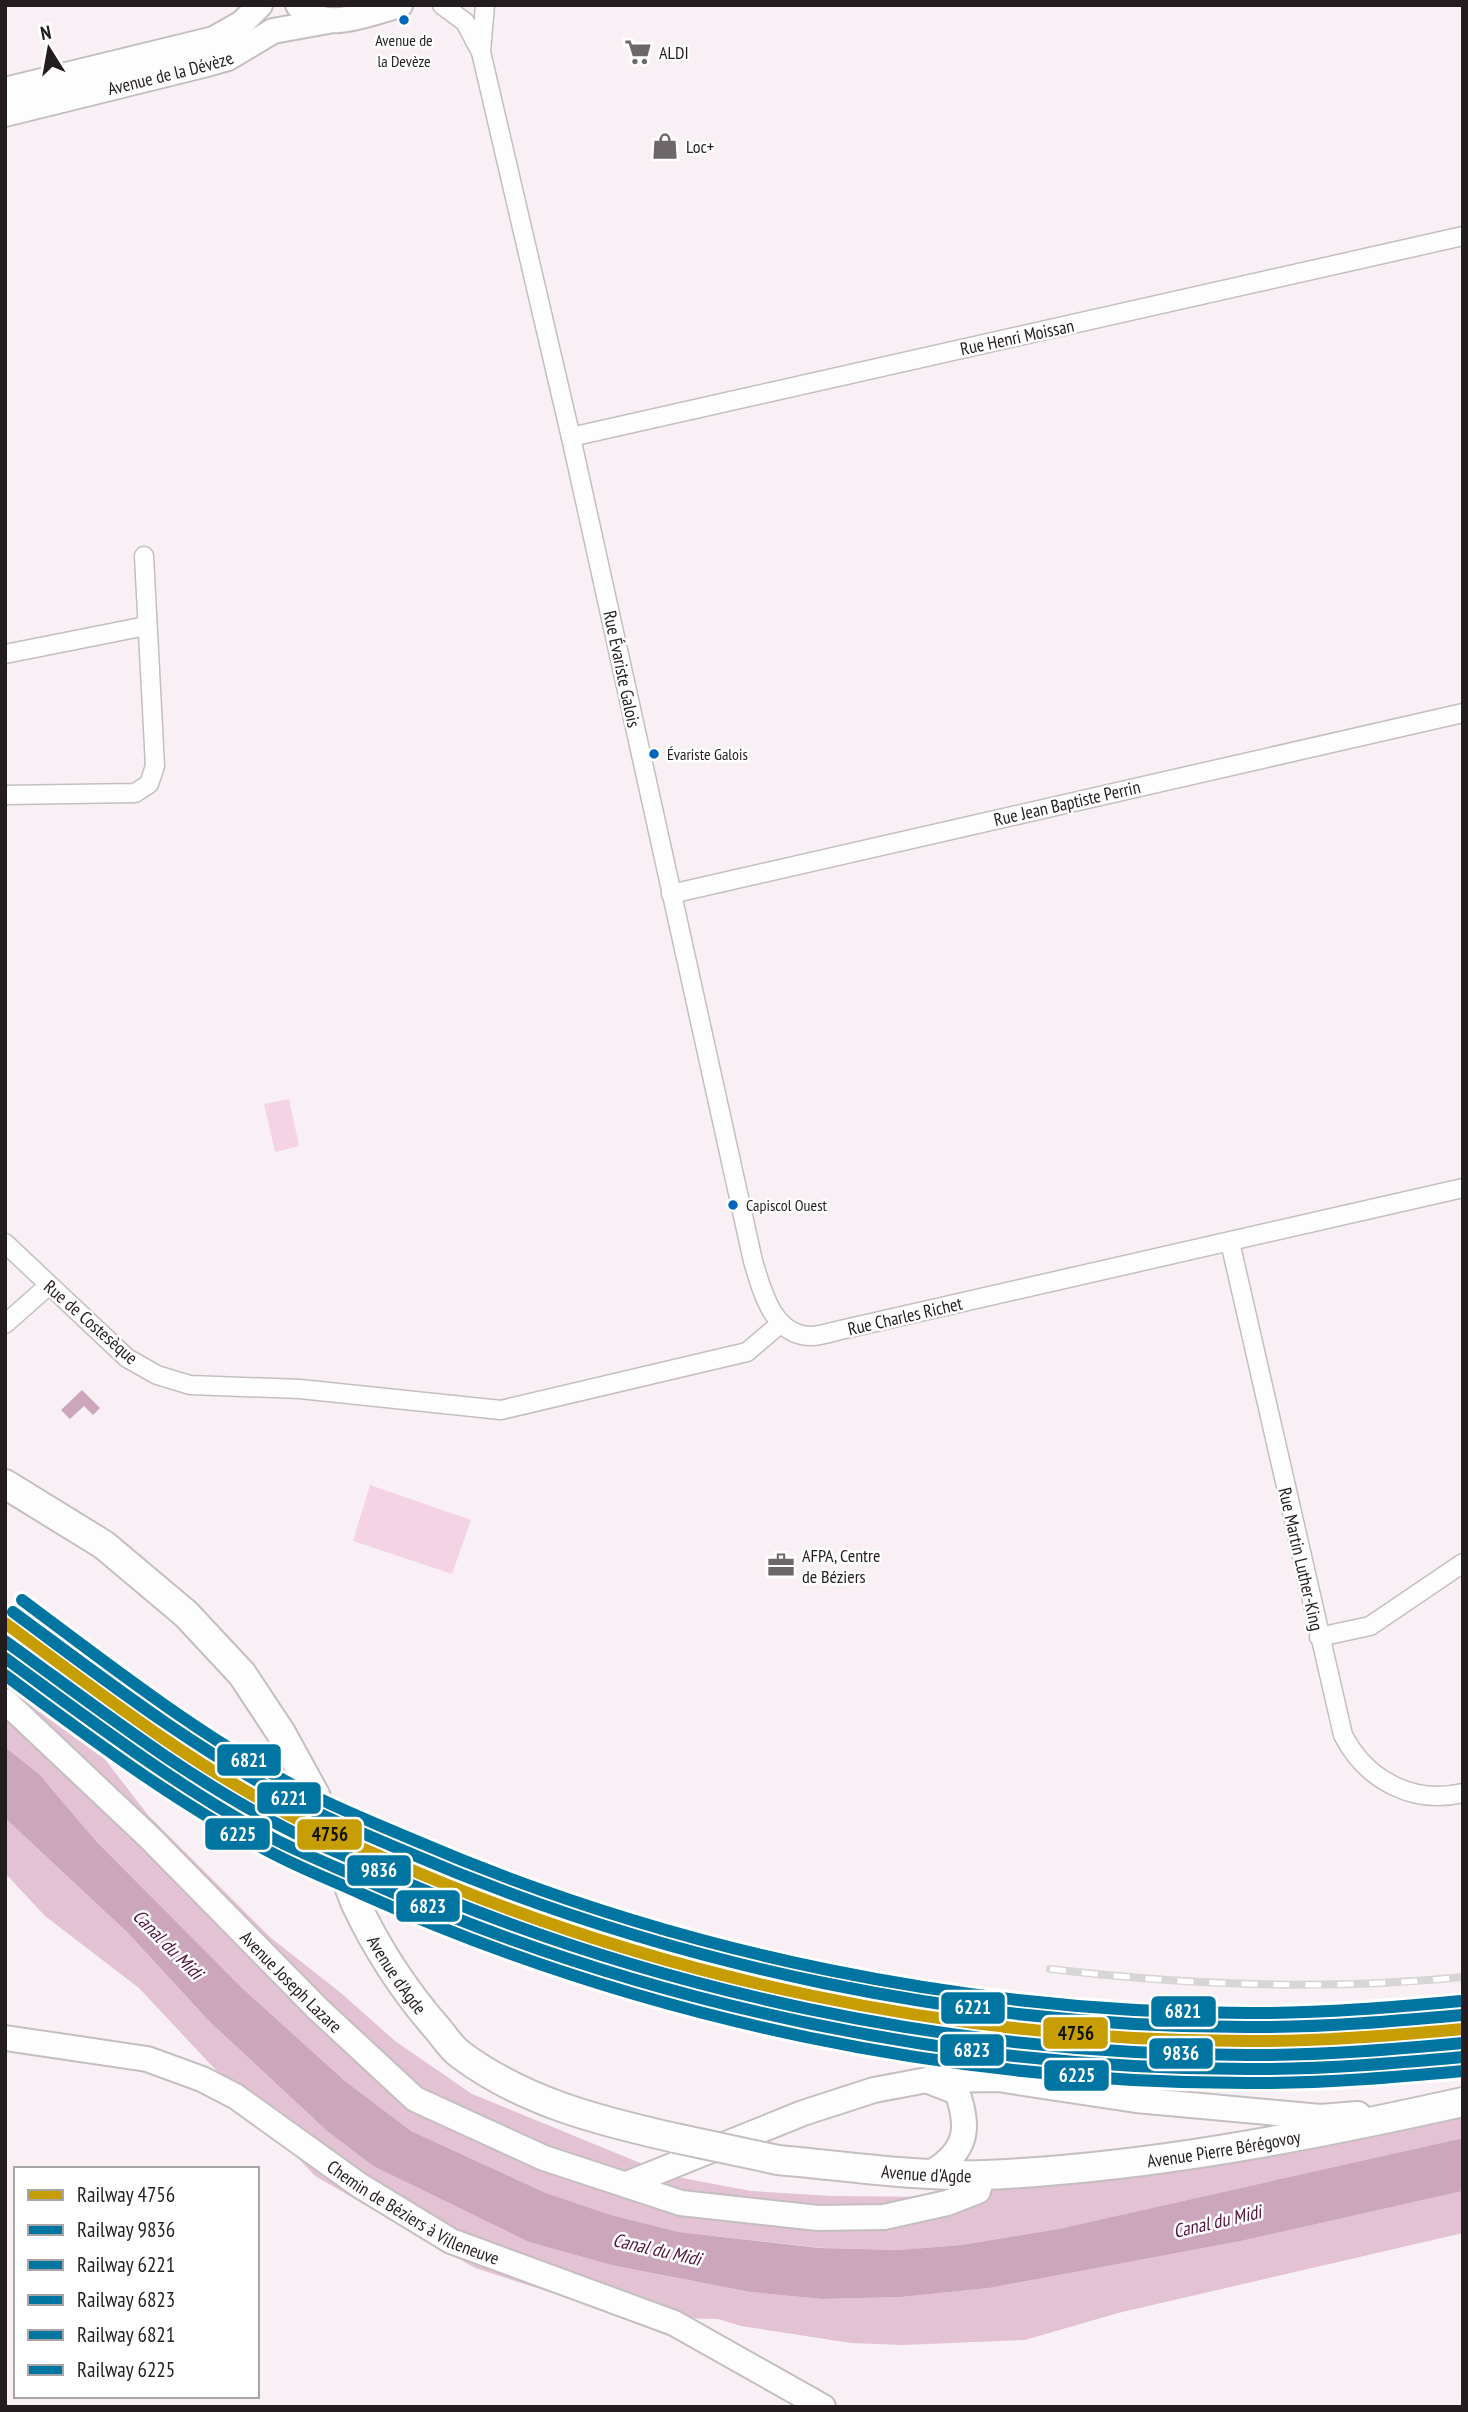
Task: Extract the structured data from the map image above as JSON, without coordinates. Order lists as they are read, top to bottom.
{
  "streets": {
    "main road": [
      "Avenue de la Dévèze",
      "Avenue d'Agde",
      "Avenue Joseph Lazare",
      "Avenue Pierre Bérégovoy",
      "Chemin de Béziers à Villeneuve"
    ],
    "street": [
      "Rue Henri Moissan",
      "Rue Évariste Galois",
      "Rue Jean Baptiste Perrin",
      "Rue Charles Richet",
      "Rue de Costesèque",
      "Rue Martin Luther-King"
    ]
  },
  "crossings": [
    ["Rue Henri Moissan", "Rue Évariste Galois"],
    ["Rue Évariste Galois", "Rue Jean Baptiste Perrin"],
    ["Rue Évariste Galois", "Rue Charles Richet"],
    ["Rue Évariste Galois", "Rue de Costesèque"],
    ["Rue Charles Richet", "Rue de Costesèque"],
    ["Rue Charles Richet", "Rue Martin Luther-King"],
    ["Avenue d'Agde", "Avenue Joseph Lazare"],
    ["Avenue d'Agde", "Avenue Pierre Bérégovoy"],
    ["Avenue Joseph Lazare", "Avenue Pierre Bérégovoy"]
  ],
  "water": ["Canal du Midi"],
  "places": {
    "other": ["Avenue de la Devèze", "Évariste Galois", "Capiscol Ouest"],
    "supermarket": ["ALDI"],
    "shop": ["Loc+"],
    "office": ["AFPA, Centre de Béziers"]
  },
  "lines": [
    "rail line 6821",
    "rail line 6221",
    "rail line 4756",
    "rail line 9836",
    "rail line 6823",
    "rail line 6225"
  ],
  "legend": [
    "Railway 4756",
    "Railway 9836",
    "Railway 6221",
    "Railway 6823",
    "Railway 6821",
    "Railway 6225"
  ],
  "north": "top"
}
